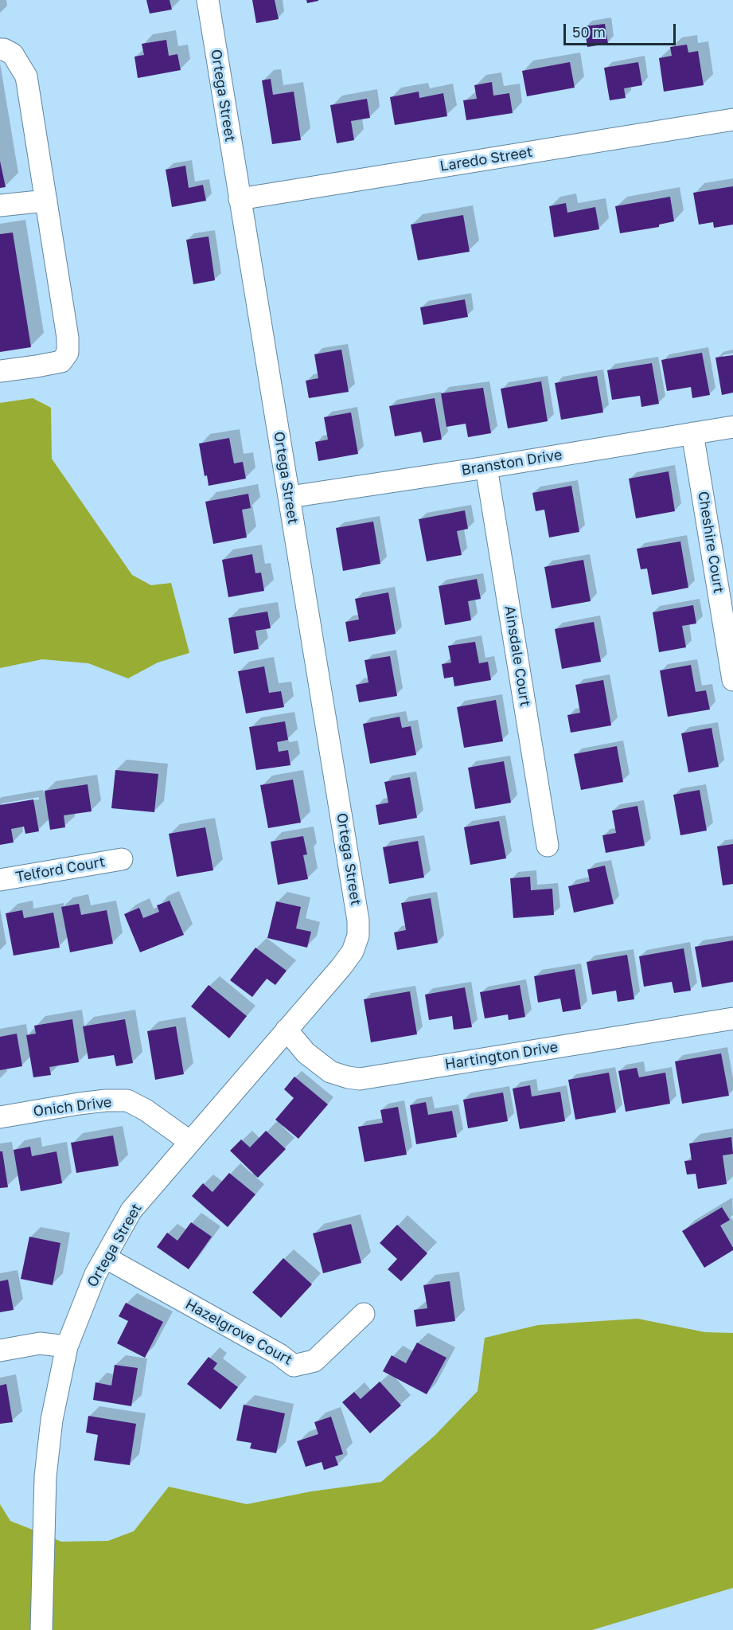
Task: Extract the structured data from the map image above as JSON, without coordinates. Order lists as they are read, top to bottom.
{
  "streets": {
    "street": [
      "Ortega Street",
      "Laredo Street",
      "Branston Drive",
      "Cheshire Court",
      "Ainsdale Court",
      "Telford Court",
      "Hartington Drive",
      "Onich Drive",
      "Hazelgrove Court"
    ]
  },
  "crossings": [
    ["Ortega Street", "Laredo Street"],
    ["Ortega Street", "Branston Drive"],
    ["Ortega Street", "Hartington Drive"],
    ["Ortega Street", "Onich Drive"],
    ["Ortega Street", "Hazelgrove Court"],
    ["Branston Drive", "Cheshire Court"],
    ["Branston Drive", "Ainsdale Court"]
  ],
  "scale_bar": "50 m"
}
